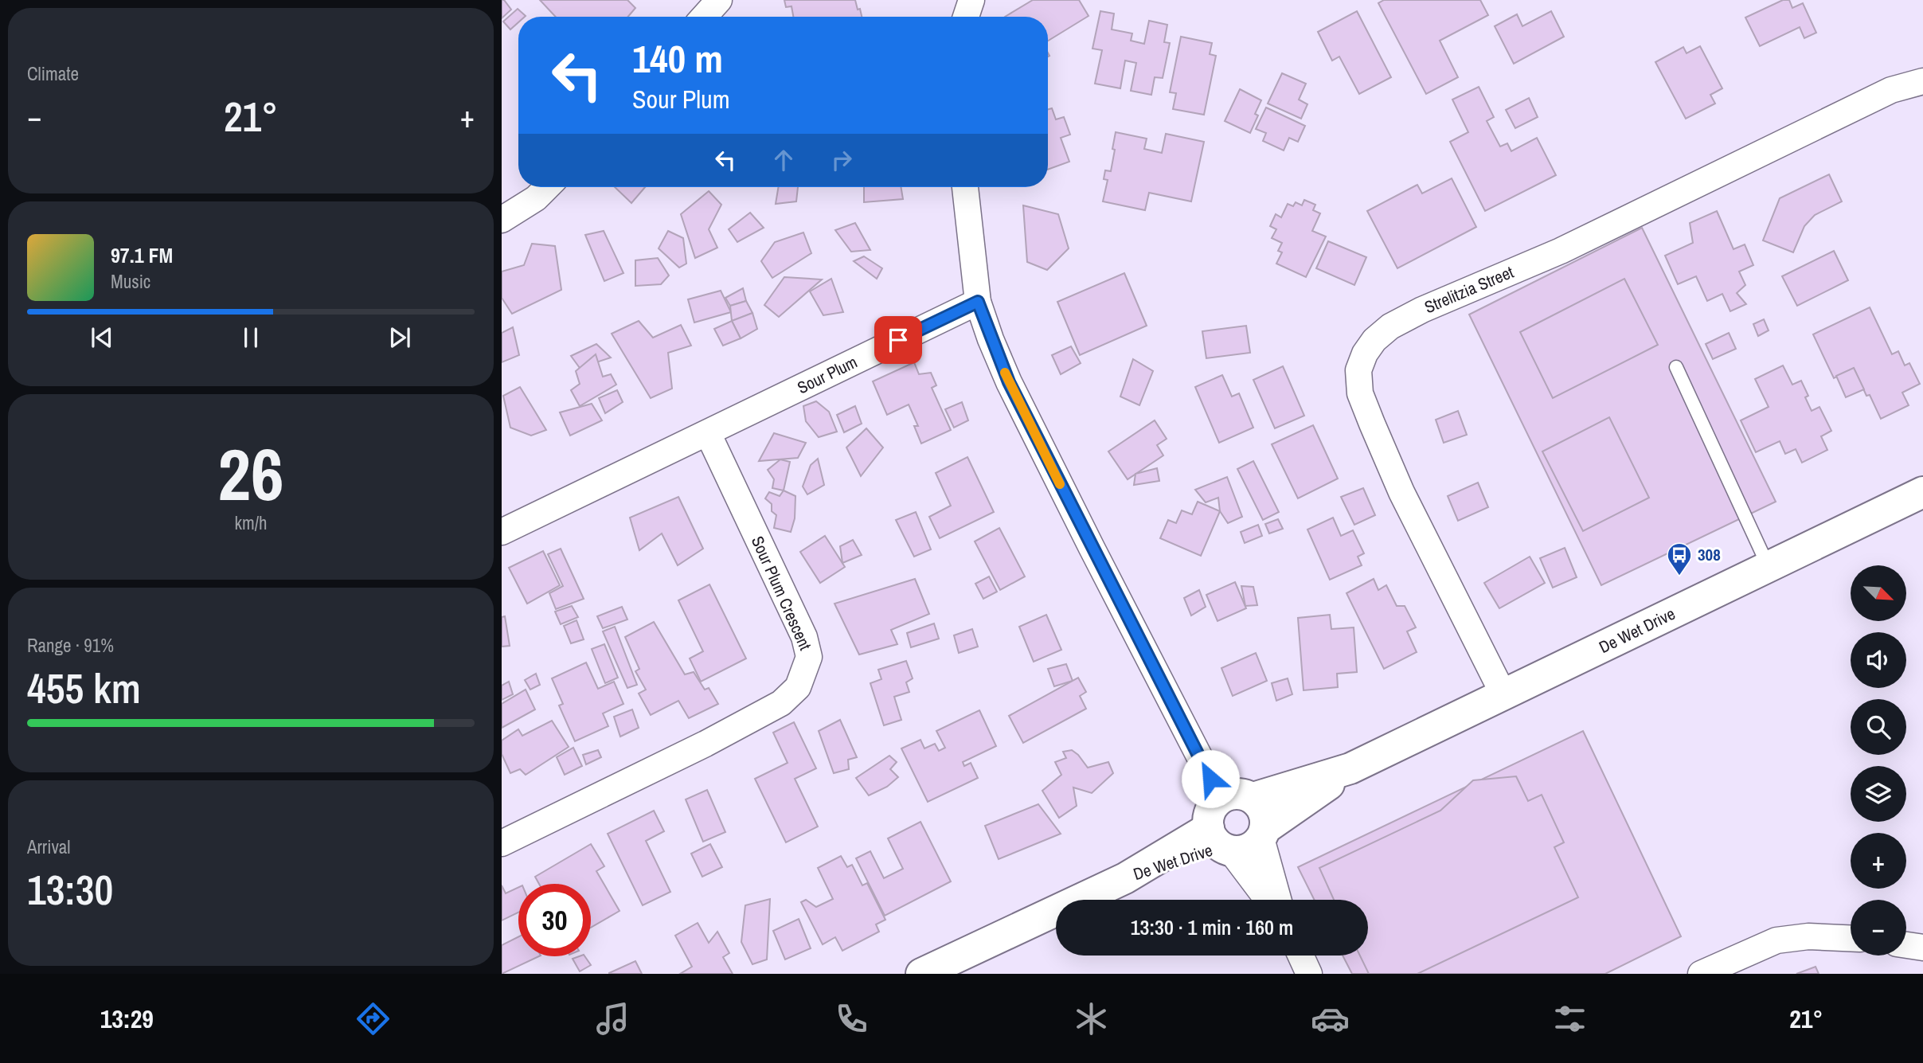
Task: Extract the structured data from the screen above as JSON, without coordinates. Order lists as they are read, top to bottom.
{
  "streets": {
    "street": [
      "Strelitzia Street",
      "Sour Plum",
      "Sour Plum Crescent",
      "De Wet Drive"
    ]
  },
  "crossings": [
    ["Strelitzia Street", "De Wet Drive"],
    ["Sour Plum", "Sour Plum Crescent"]
  ],
  "places": {
    "bus stop": ["308"]
  },
  "north": "bottom right",
  "page": {
    "tile": [
      "Climate",
      ["26", "km/h"],
      ["Range · 91%", "455 km"],
      ["Arrival", "13:30"]
    ],
    "turn": ["140 m", "Sour Plum"],
    "heat": ["−", "21°", "+"],
    "song": ["97.1 FM", "Music"],
    "map_buttons": ["+", "−"],
    "limit": "30",
    "trip": "13:30 · 1 min · 160 m",
    "tabs": ["13:29", "21°"]
  }
}
